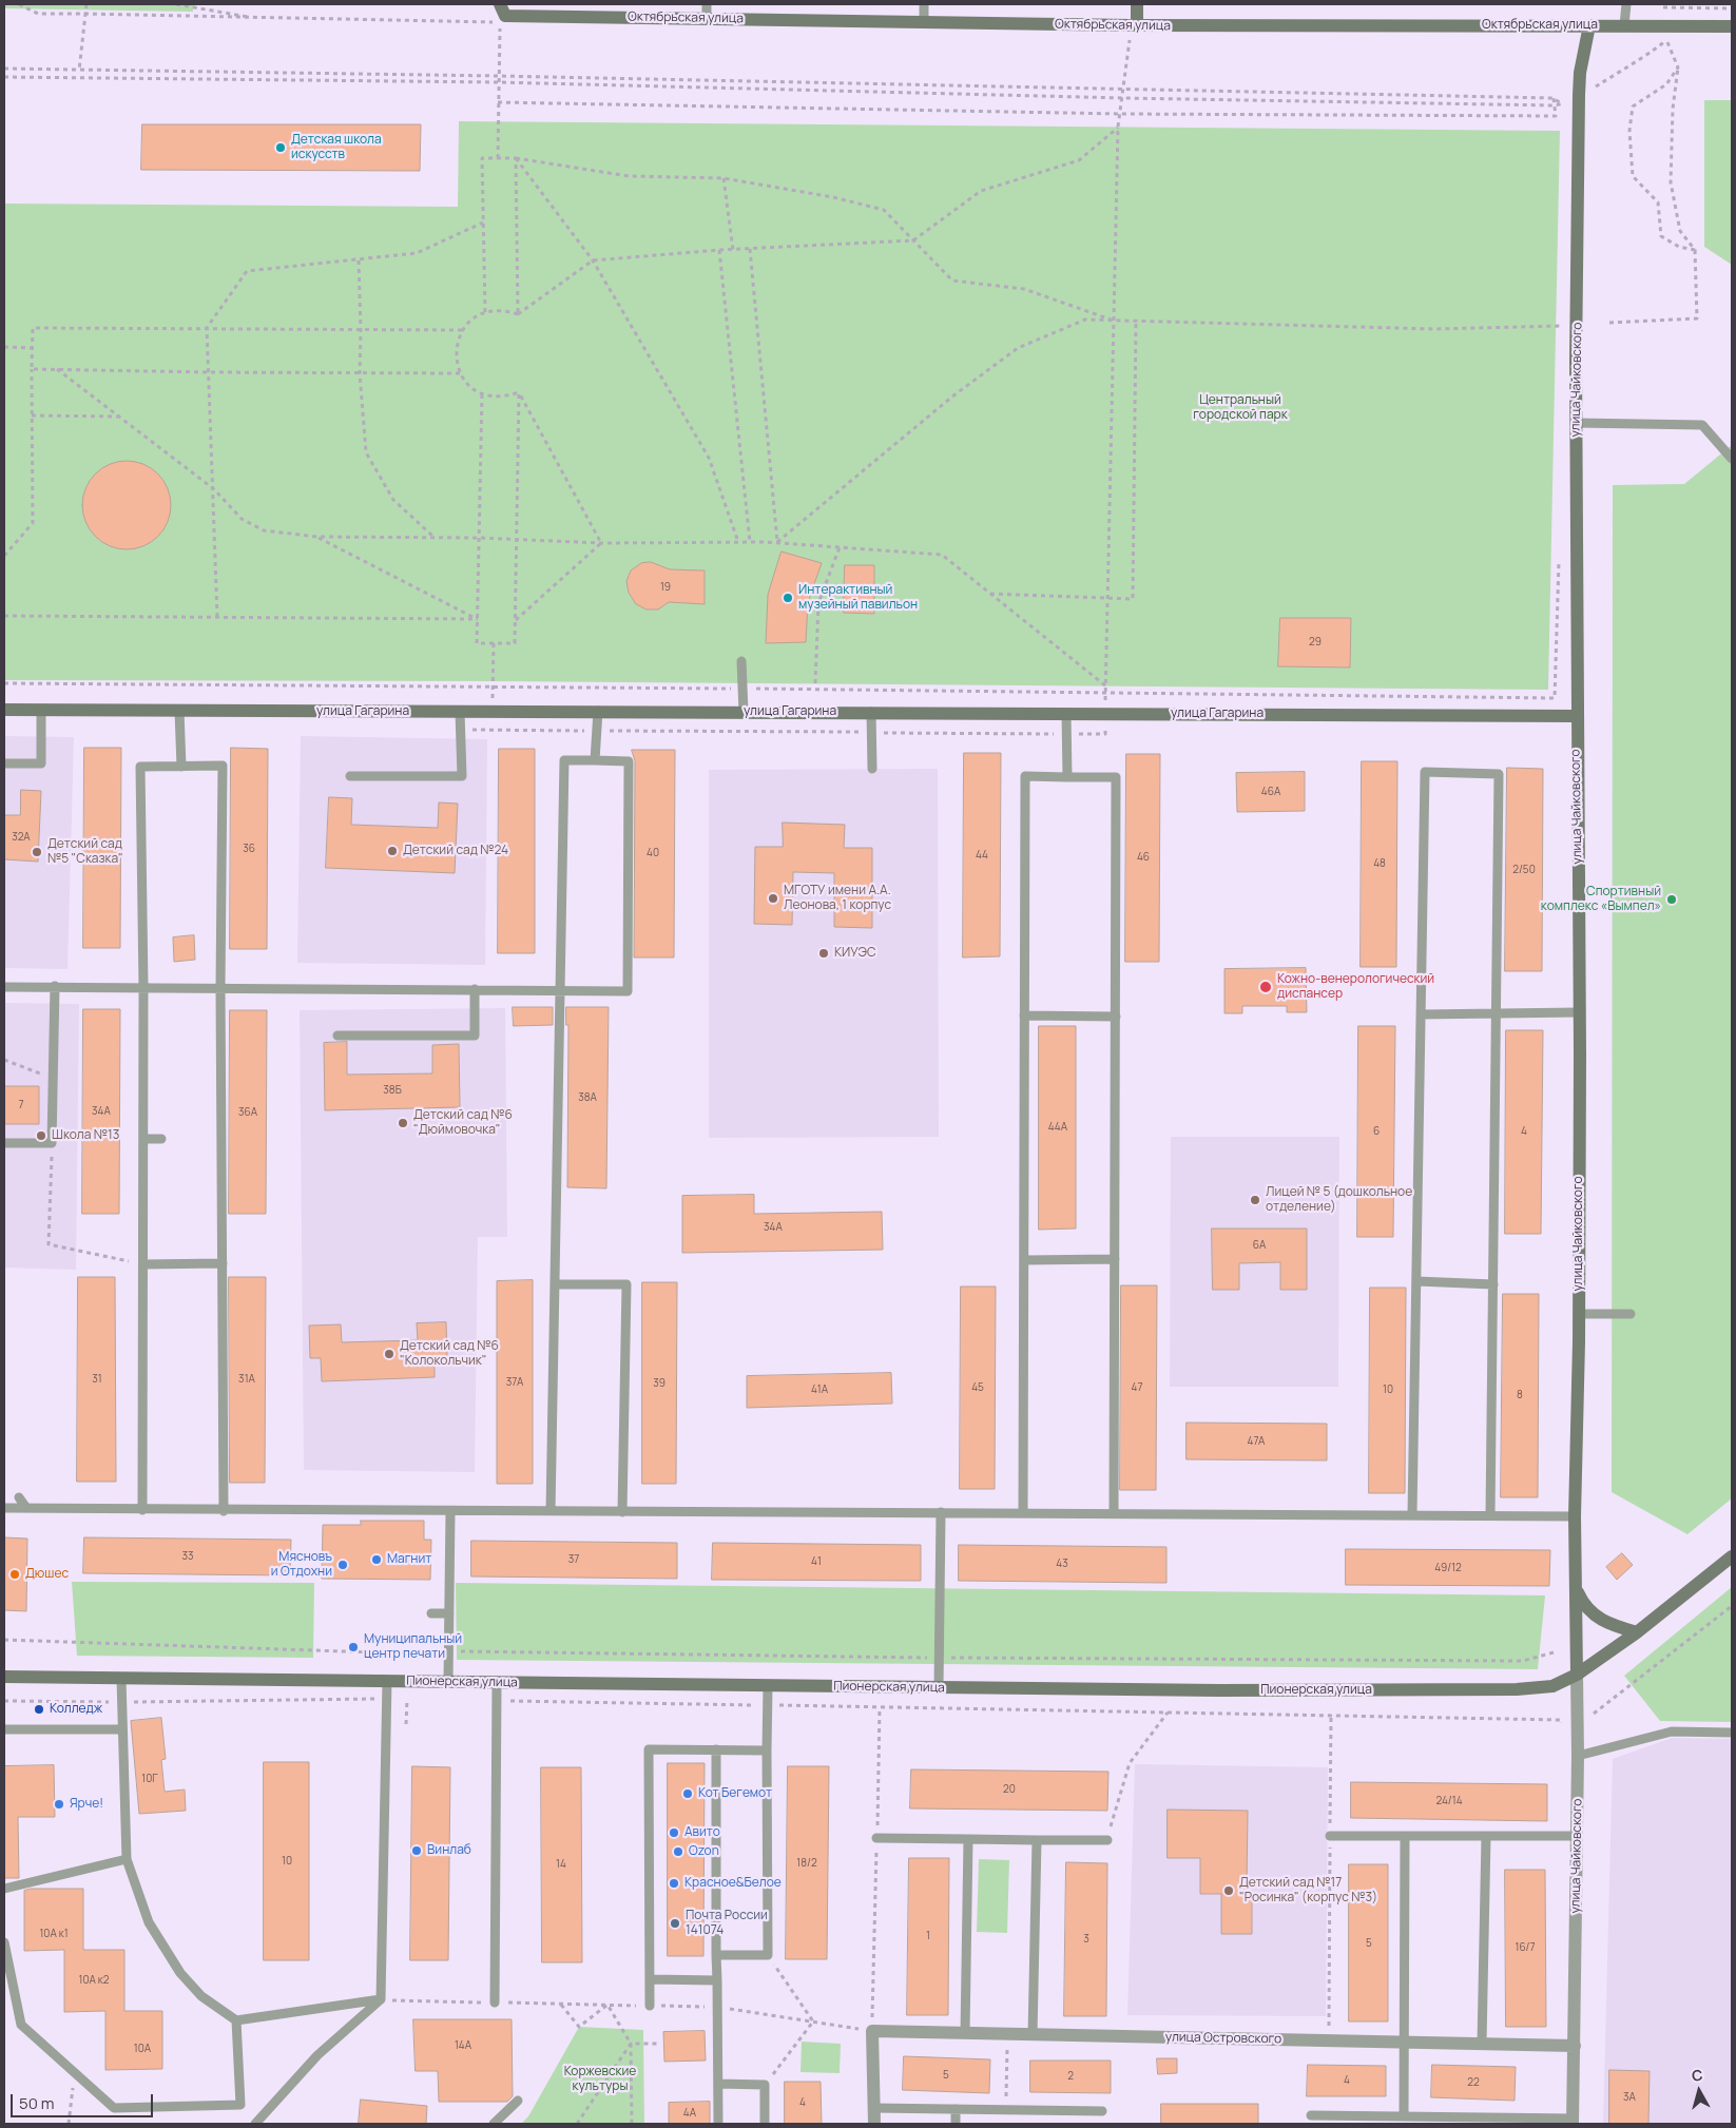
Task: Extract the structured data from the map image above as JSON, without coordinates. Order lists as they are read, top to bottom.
{
  "streets": {
    "street": [
      "Октябрьская улица",
      "улица Чайковского",
      "улица Гагарина",
      "Пионерская улица",
      "улица Островского"
    ]
  },
  "crossings": [
    ["Октябрьская улица", "улица Чайковского"],
    ["улица Чайковского", "улица Гагарина"],
    ["улица Чайковского", "Пионерская улица"],
    ["улица Чайковского", "улица Островского"]
  ],
  "parks": ["Центральный городской парк", "Коржевские культуры"],
  "places": [
    "Детская школа искусств",
    "Интерактивный музейный павильон",
    "Детский сад №24",
    "Детский сад №5 \"Сказка\"",
    "МГОТУ имени А.А. Леонова, 1 корпус",
    "Спортивный комплекс «Вымпел»",
    "КИУЭС",
    "Кожно-венерологический диспансер",
    "Детский сад №6 \"Дюймовочка\"",
    "Школа №13",
    "Лицей № 5 (дошкольное отделение)",
    "Детский сад №6 \"Колокольчик\"",
    "Магнит",
    "Мясновъ и Отдохни",
    "Дюшес",
    "Муниципальный центр печати",
    "Колледж",
    "Кот Бегемот",
    "Ярче!",
    "Авито",
    "Винлаб",
    "Ozon",
    "Красное&Белое",
    "Детский сад №17 \"Росинка\" (корпус №3)",
    "Почта России 141074"
  ],
  "house_numbers": [
    "19",
    "29",
    "46А",
    "32А",
    "36",
    "40",
    "44",
    "46",
    "48",
    "2/50",
    "38Б",
    "38А",
    "7",
    "34А",
    "36А",
    "44А",
    "6",
    "4",
    "34А",
    "6А",
    "31",
    "31А",
    "37А",
    "39",
    "45",
    "47",
    "41А",
    "10",
    "8",
    "47А",
    "33",
    "37",
    "41",
    "43",
    "49/12",
    "10Г",
    "20",
    "24/14",
    "10",
    "18/2",
    "14",
    "10А к1",
    "1",
    "3",
    "5",
    "16/7",
    "10А к2",
    "14А",
    "10А",
    "5",
    "2",
    "4",
    "22",
    "3А",
    "4",
    "4А"
  ],
  "scale_bar": "50 m",
  "north": "top"
}
